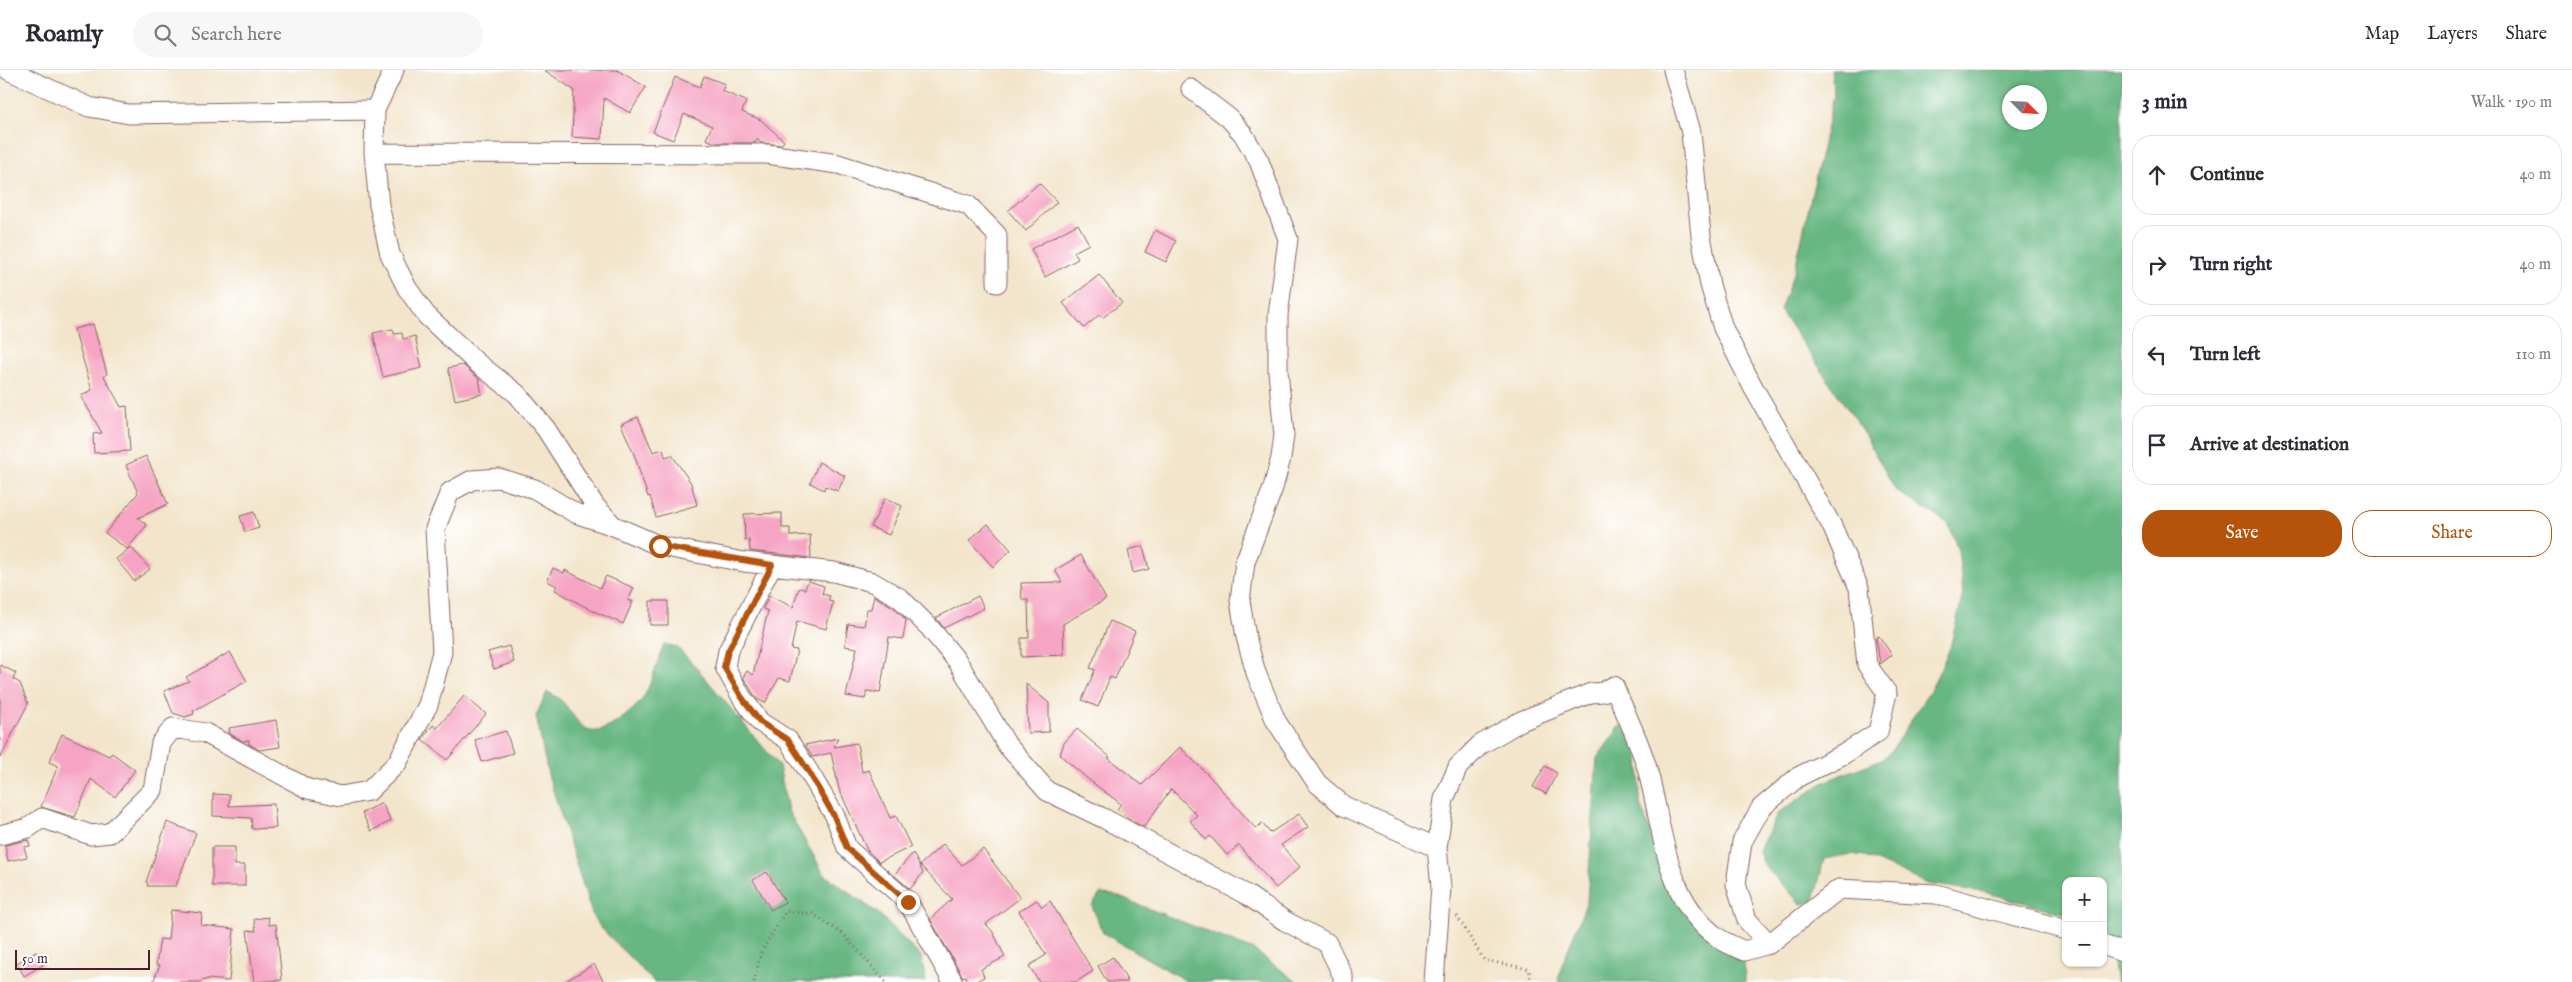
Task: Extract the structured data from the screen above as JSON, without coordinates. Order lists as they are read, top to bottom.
{
  "scale_bar": "50 m",
  "north": "bottom right",
  "page": {
    "header": "Roamly",
    "search": "Search here",
    "nav": ["Map", "Layers", "Share"],
    "heading": ["3 min", "Walk · 190 m"],
    "list": [
      ["Continue", "40 m"],
      ["Turn right", "40 m"],
      ["Turn left", "110 m"],
      "Arrive at destination"
    ],
    "buttons": ["Save", "Share"],
    "map_buttons": ["+", "−"],
    "scale": "50 m"
  }
}
